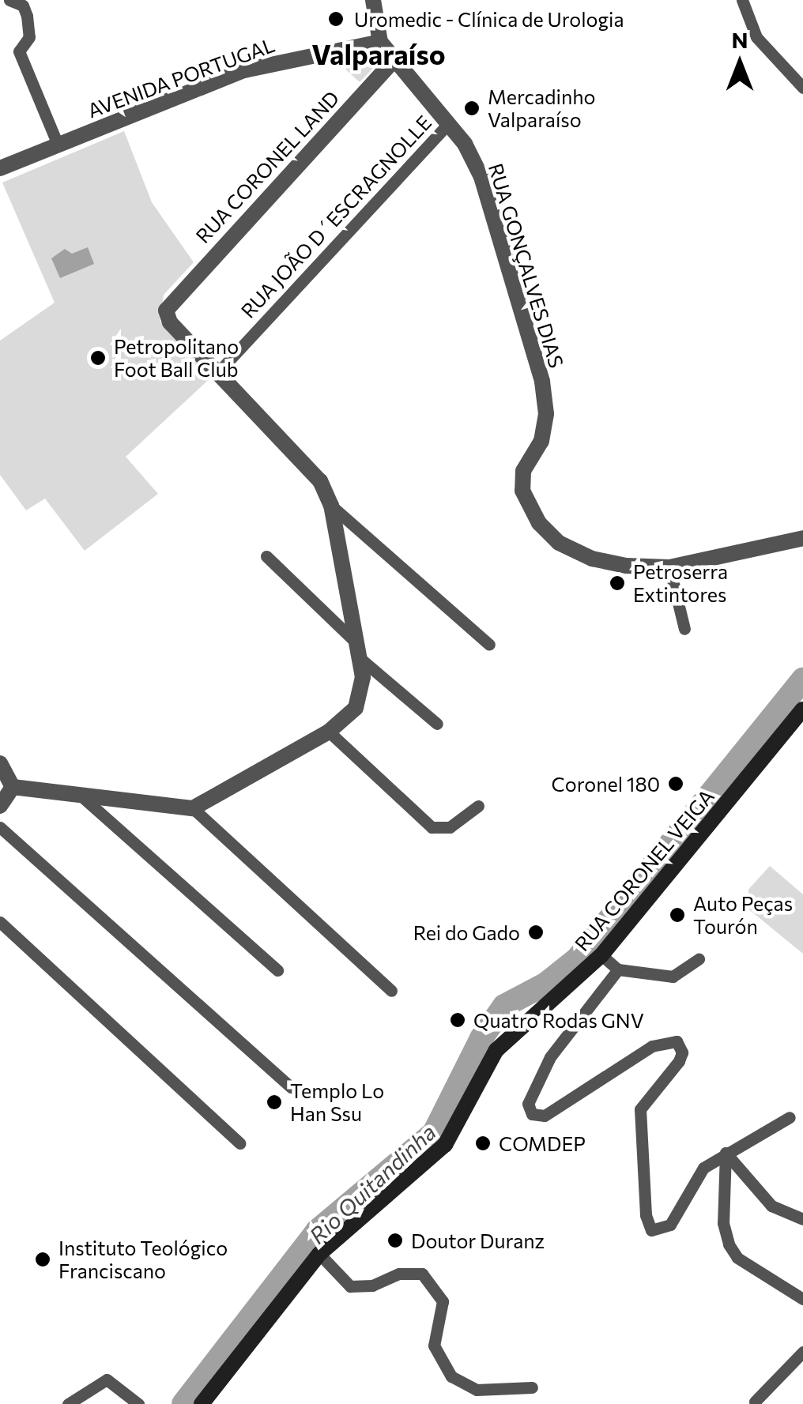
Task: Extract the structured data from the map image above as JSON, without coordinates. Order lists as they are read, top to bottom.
{
  "streets": {
    "main road": ["RUA CORONEL VEIGA"],
    "street": [
      "AVENIDA PORTUGAL",
      "RUA CORONEL LAND",
      "RUA JOÃO D´ESCRAGNOLLE",
      "RUA GONÇALVES DIAS"
    ]
  },
  "crossings": [
    ["AVENIDA PORTUGAL", "RUA GONÇALVES DIAS"],
    ["RUA CORONEL LAND", "RUA JOÃO D´ESCRAGNOLLE"],
    ["RUA CORONEL LAND", "RUA GONÇALVES DIAS"],
    ["RUA JOÃO D´ESCRAGNOLLE", "RUA GONÇALVES DIAS"]
  ],
  "districts": ["Valparaíso"],
  "water": ["Rio Quitandinha"],
  "places": [
    "Uromedic - Clínica de Urologia",
    "Mercadinho Valparaíso",
    "Petropolitano Foot Ball Club",
    "Petroserra Extintores",
    "Coronel 180",
    "Auto Peças Tourón",
    "Rei do Gado",
    "Quatro Rodas GNV",
    "Templo Lo Han Ssu",
    "COMDEP",
    "Doutor Duranz",
    "Instituto Teológico Franciscano"
  ],
  "north": "top"
}
